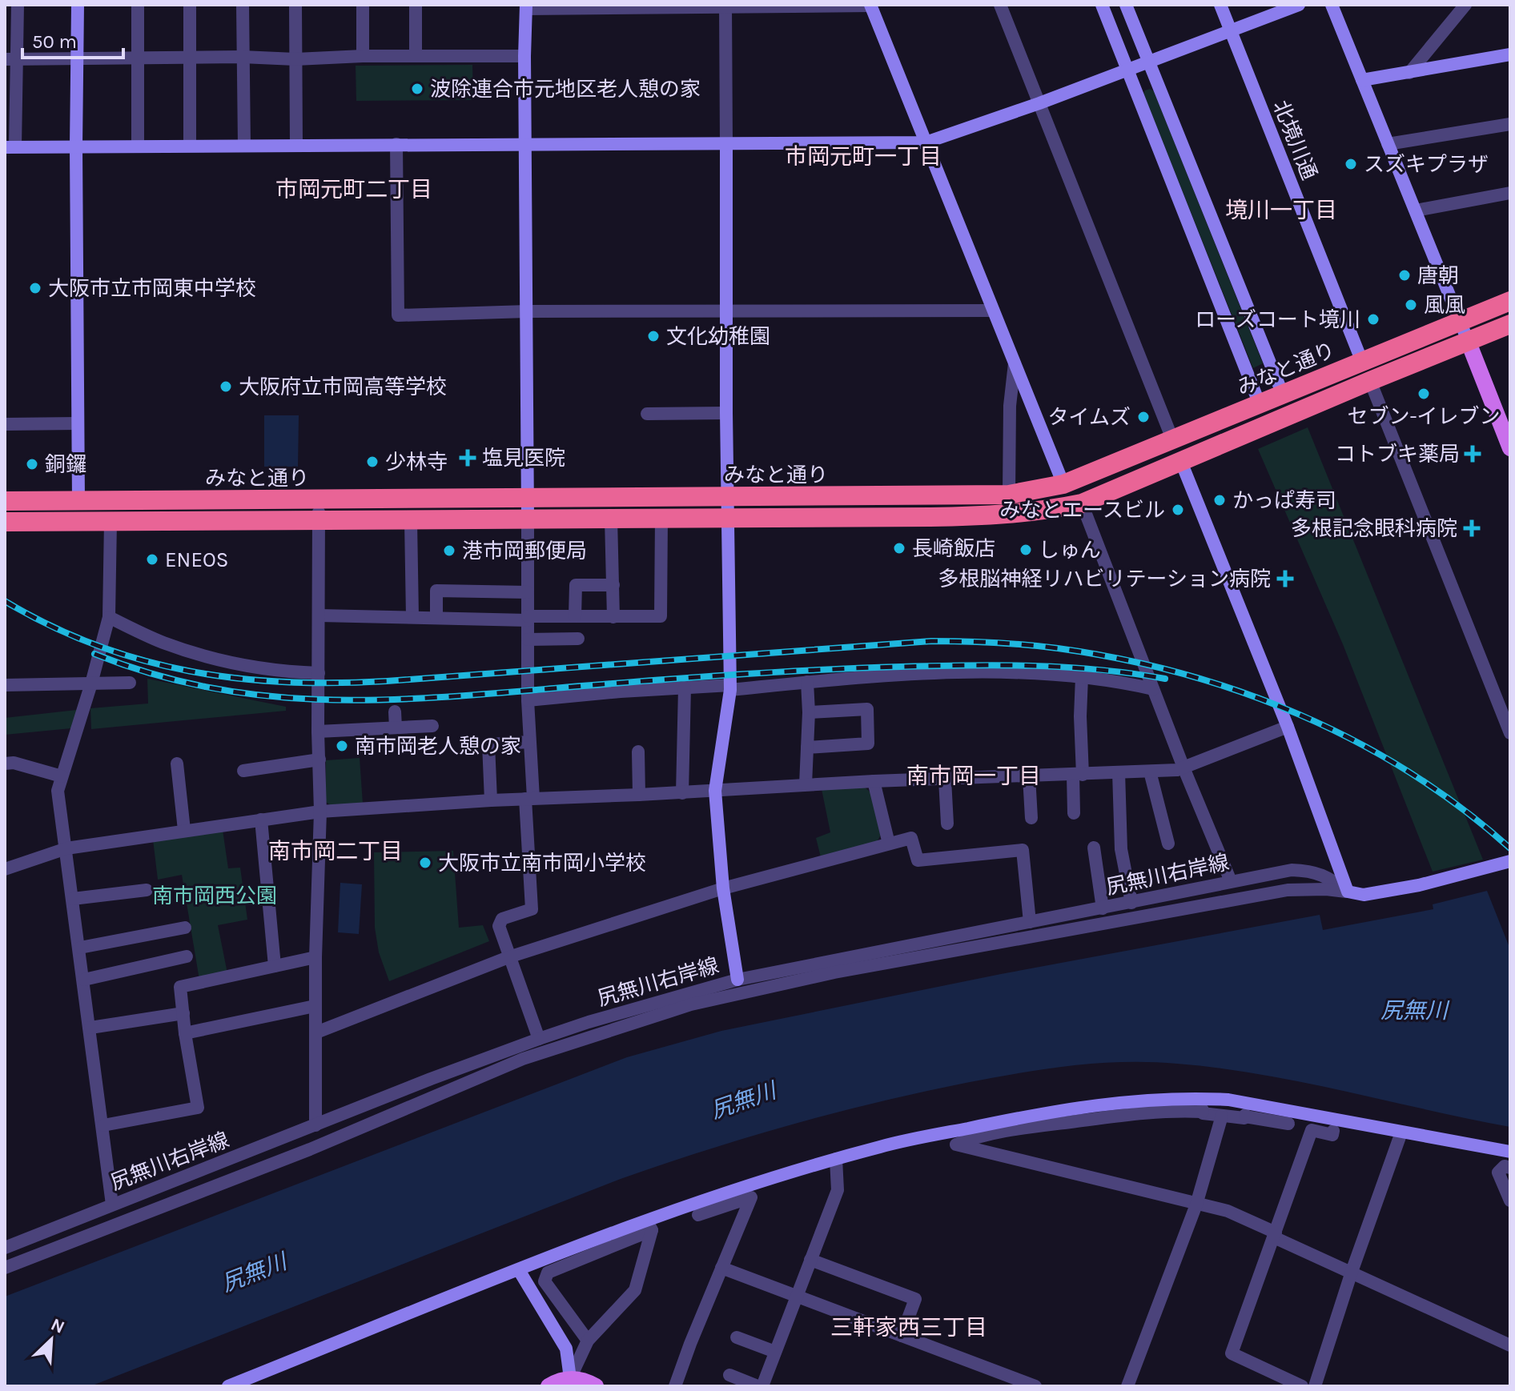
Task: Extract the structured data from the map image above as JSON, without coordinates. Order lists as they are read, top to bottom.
{
  "streets": {
    "highway": ["みなと通り"],
    "street": ["北境川通", "尻無川右岸線"]
  },
  "crossings": [
    ["北境川通", "みなと通り"]
  ],
  "districts": [
    "市岡元町一丁目",
    "市岡元町二丁目",
    "境川一丁目",
    "南市岡一丁目",
    "南市岡二丁目",
    "三軒家西三丁目"
  ],
  "water": ["尻無川"],
  "parks": ["南市岡西公園"],
  "places": {
    "other": [
      "波除連合市元地区老人憩の家",
      "スズキプラザ",
      "唐朝",
      "大阪市立市岡東中学校",
      "風風",
      "ローズコート境川",
      "文化幼稚園",
      "大阪府立市岡高等学校",
      "セブン-イレブン",
      "タイムズ",
      "少林寺",
      "銅鑼",
      "かっぱ寿司",
      "みなとエースビル",
      "長崎飯店",
      "しゅん",
      "港市岡郵便局",
      "ENEOS",
      "南市岡老人憩の家",
      "大阪市立南市岡小学校"
    ],
    "health": [
      "コトブキ薬局",
      "塩見医院",
      "多根記念眼科病院",
      "多根脳神経リハビリテーション病院"
    ]
  },
  "scale_bar": "50 m",
  "north": "top right"
}
